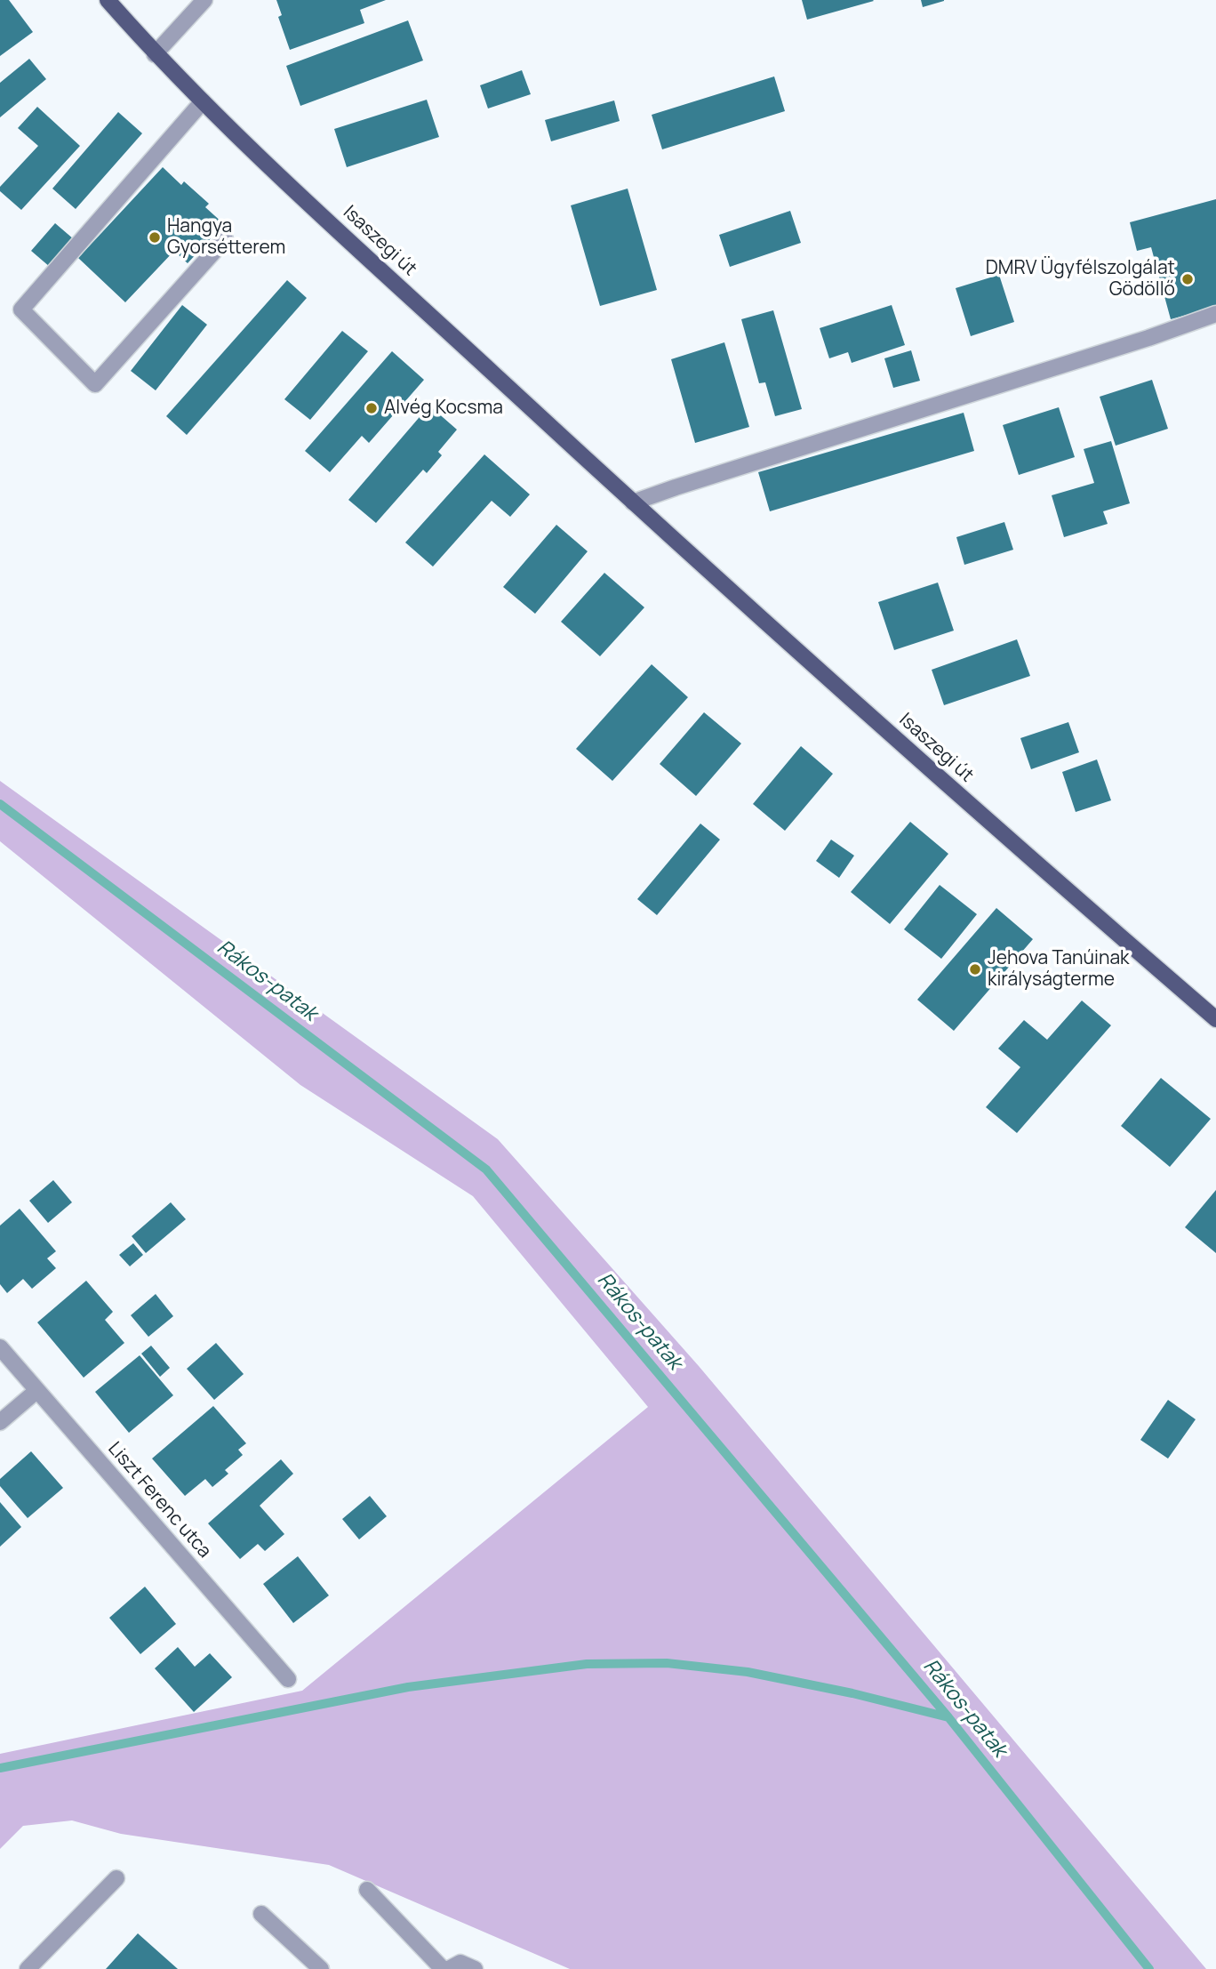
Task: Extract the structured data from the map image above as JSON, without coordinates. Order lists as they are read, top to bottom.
{
  "streets": {
    "main road": ["Isaszegi út"],
    "street": ["Liszt Ferenc utca"]
  },
  "water": ["Rákos-patak"],
  "places": [
    "Hangya Gyorsétterem",
    "DMRV Ügyfélszolgálat Gödöllő",
    "Alvég Kocsma",
    "Jehova Tanúinak királyságterme"
  ]
}
